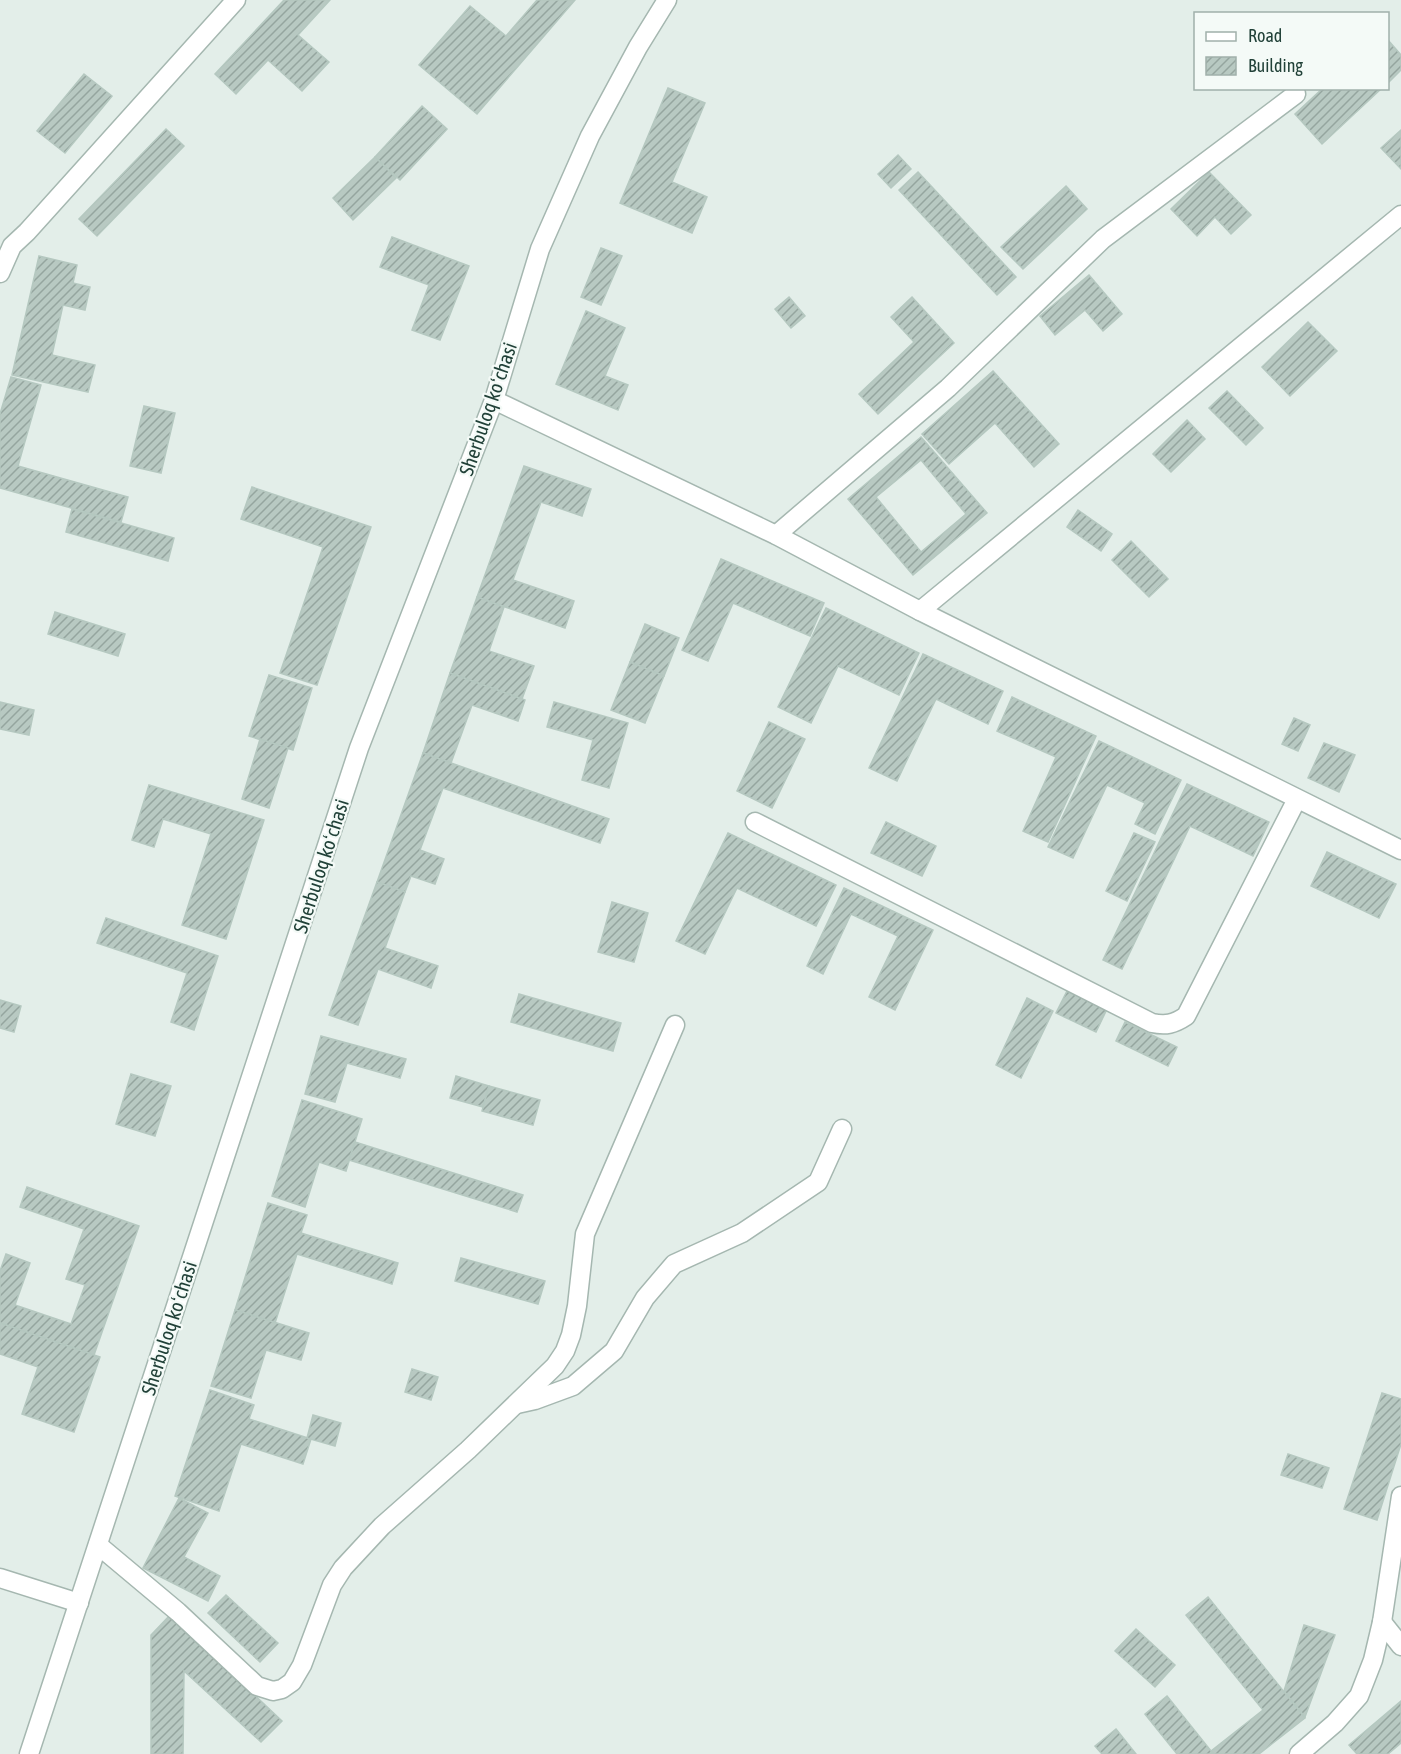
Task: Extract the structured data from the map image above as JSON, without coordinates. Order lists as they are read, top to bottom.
{
  "streets": {
    "street": ["Sherbuloq koʻchasi"]
  },
  "legend": ["Road", "Building"]
}
